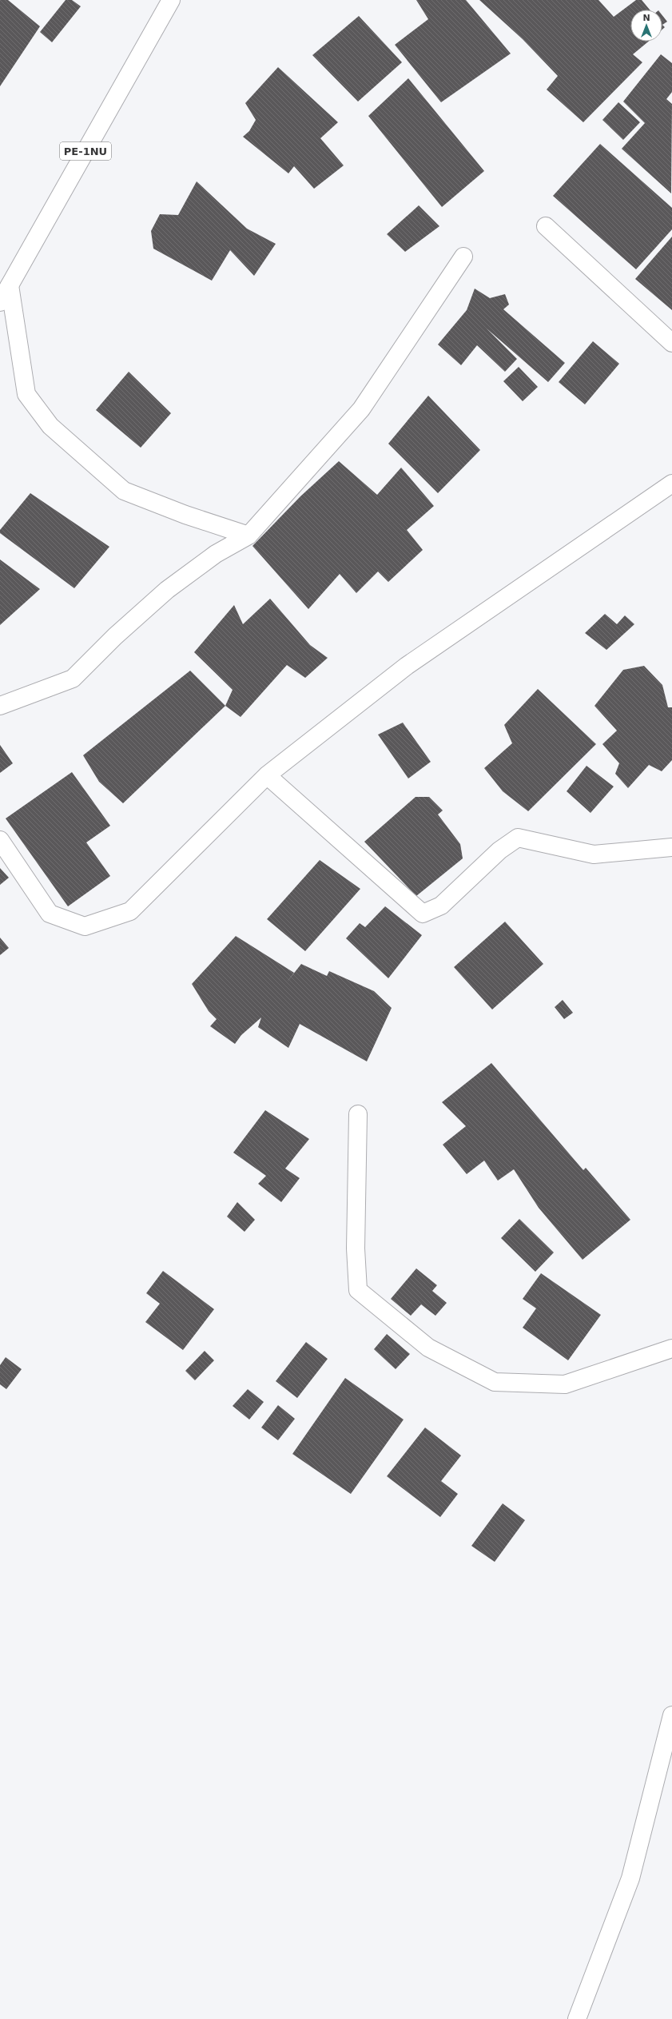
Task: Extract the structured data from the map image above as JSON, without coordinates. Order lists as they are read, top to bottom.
{
  "streets": {
    "street": ["PE-1NU"]
  },
  "north": "top"
}
